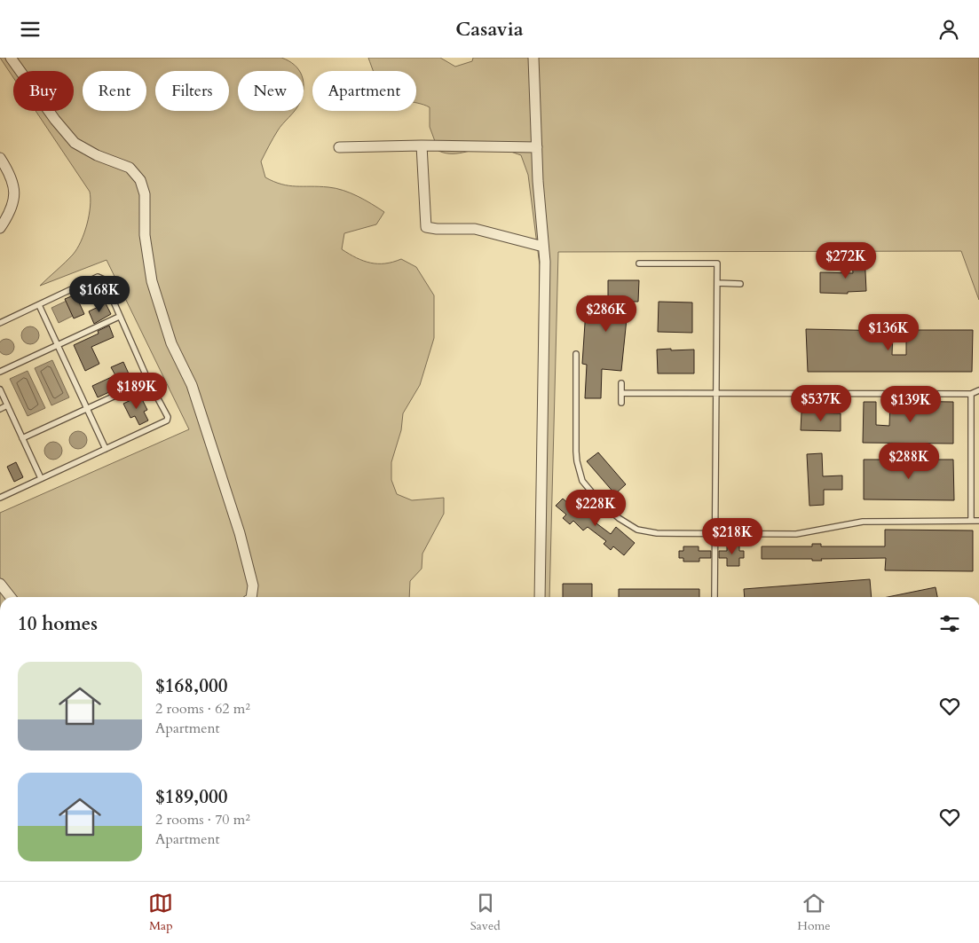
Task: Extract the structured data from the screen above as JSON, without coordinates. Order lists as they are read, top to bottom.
{
  "page": {
    "header": "Casavia",
    "chip": [
      "Buy",
      "Rent",
      "Filters",
      "New",
      "Apartment"
    ],
    "price": [
      "$272K",
      "$168K",
      "$286K",
      "$136K",
      "$189K",
      "$537K",
      "$139K",
      "$288K",
      "$228K",
      "$218K"
    ],
    "heading": "10 homes",
    "list": [
      {
        "name": "$168,000",
        "note": "2 rooms · 62 m² · Apartment"
      },
      {
        "name": "$189,000",
        "note": "2 rooms · 70 m² · Apartment"
      }
    ],
    "tabs": ["Map", "Saved", "Home"]
  }
}
